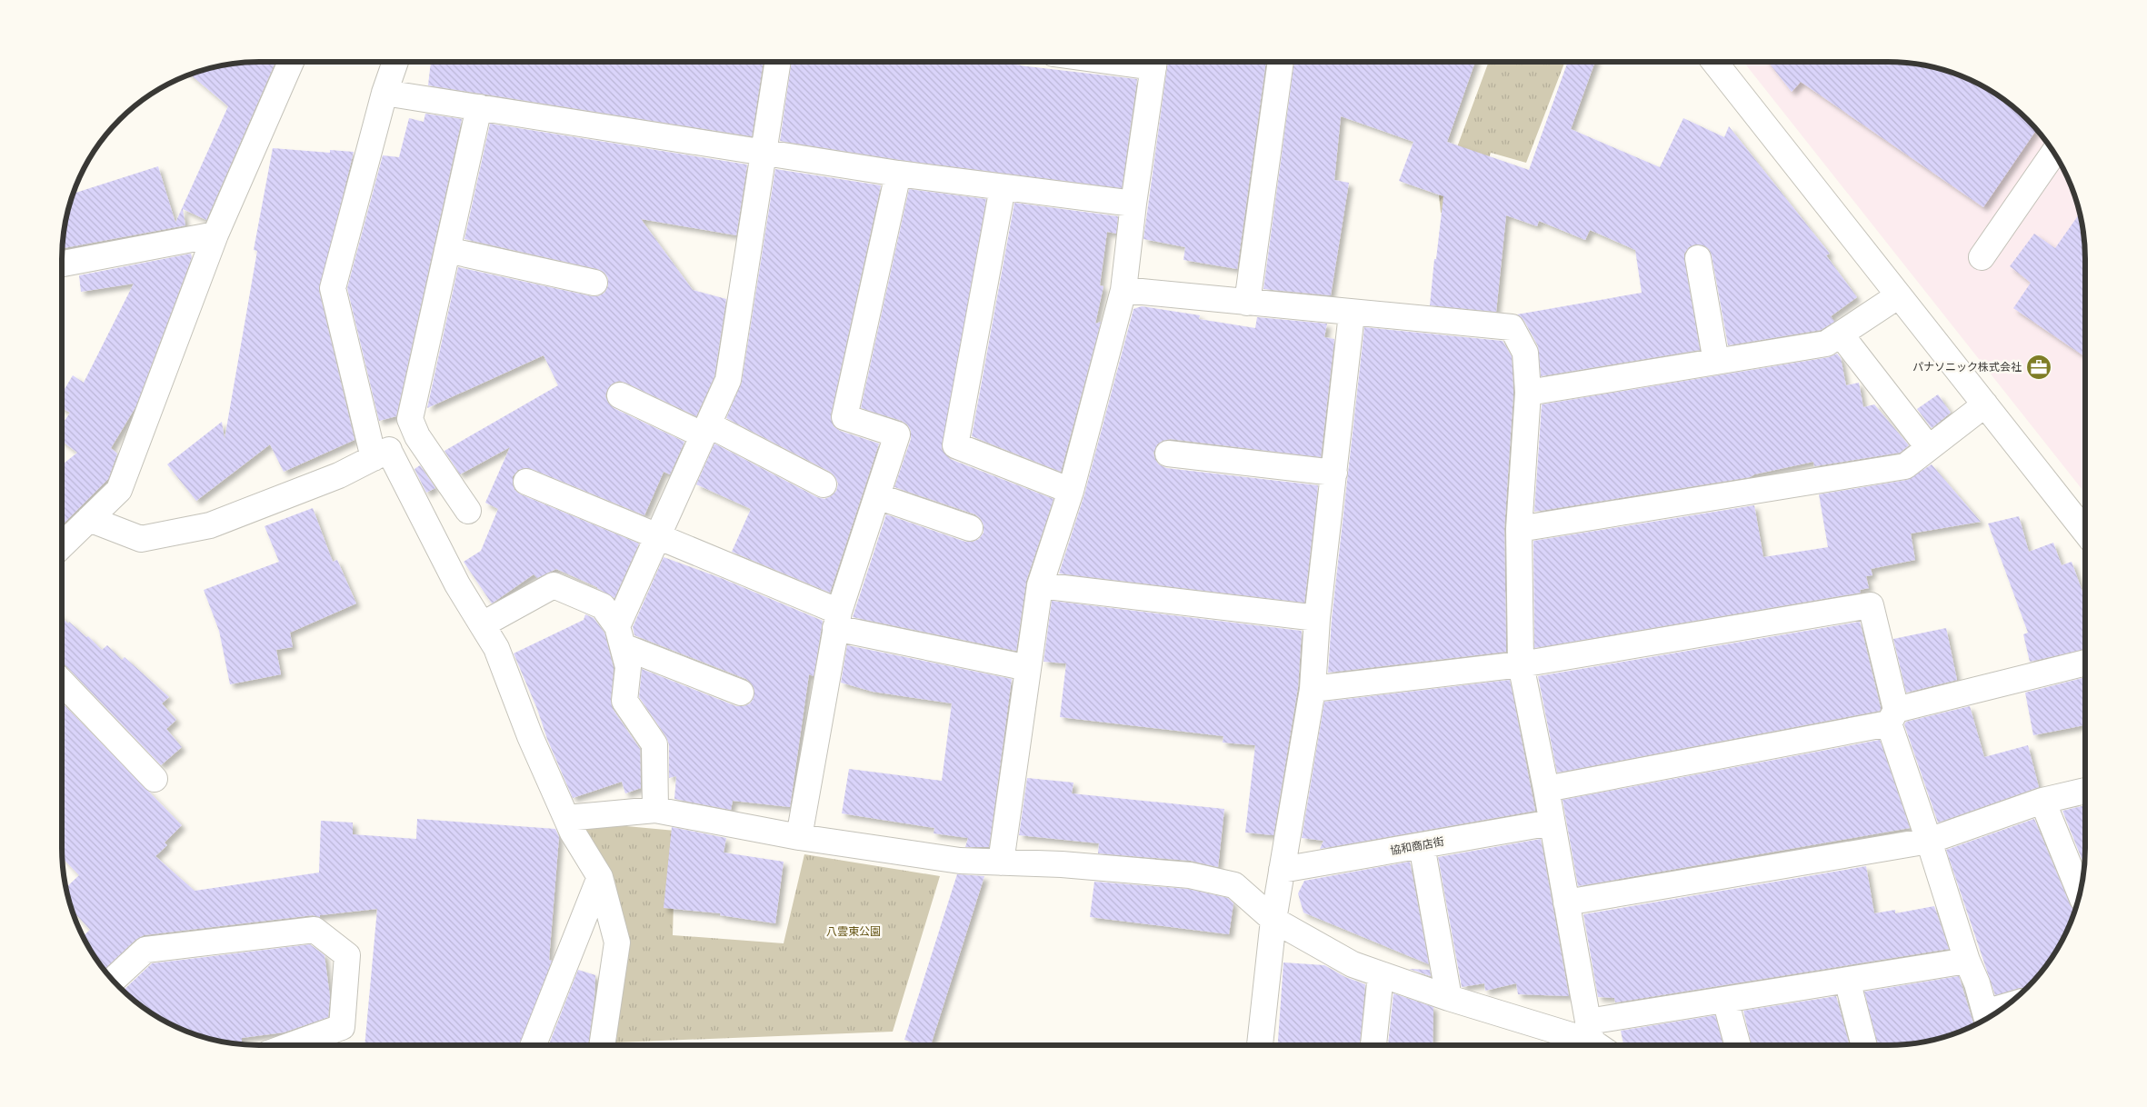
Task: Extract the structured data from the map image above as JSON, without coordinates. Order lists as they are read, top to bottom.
{
  "streets": {
    "street": ["協和商店街"]
  },
  "parks": ["八雲東公園"],
  "places": {
    "office": ["パナソニック株式会社"]
  }
}
